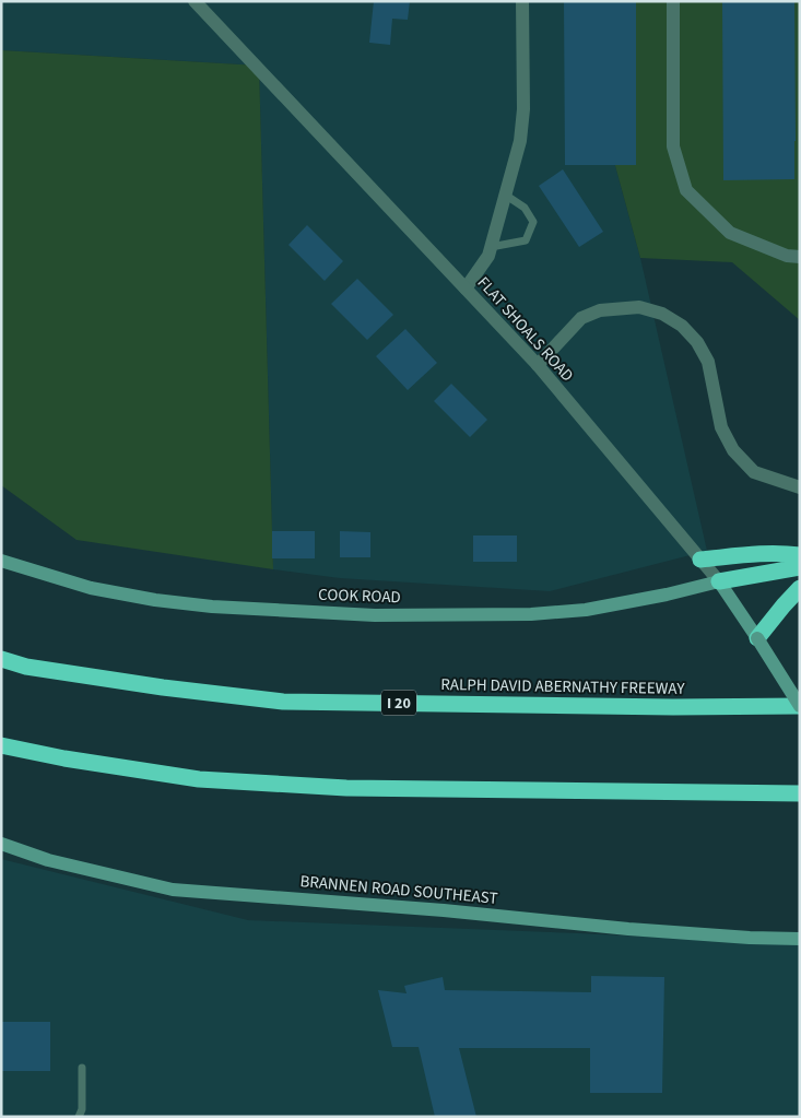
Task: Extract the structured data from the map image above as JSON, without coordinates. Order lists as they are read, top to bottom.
{
  "streets": {
    "highway": ["RALPH DAVID ABERNATHY FREEWAY", "I 20"],
    "main road": ["FLAT SHOALS ROAD", "COOK ROAD", "BRANNEN ROAD SOUTHEAST"]
  },
  "crossings": [
    ["FLAT SHOALS ROAD", "COOK ROAD"],
    ["FLAT SHOALS ROAD", "RALPH DAVID ABERNATHY FREEWAY"]
  ]
}
